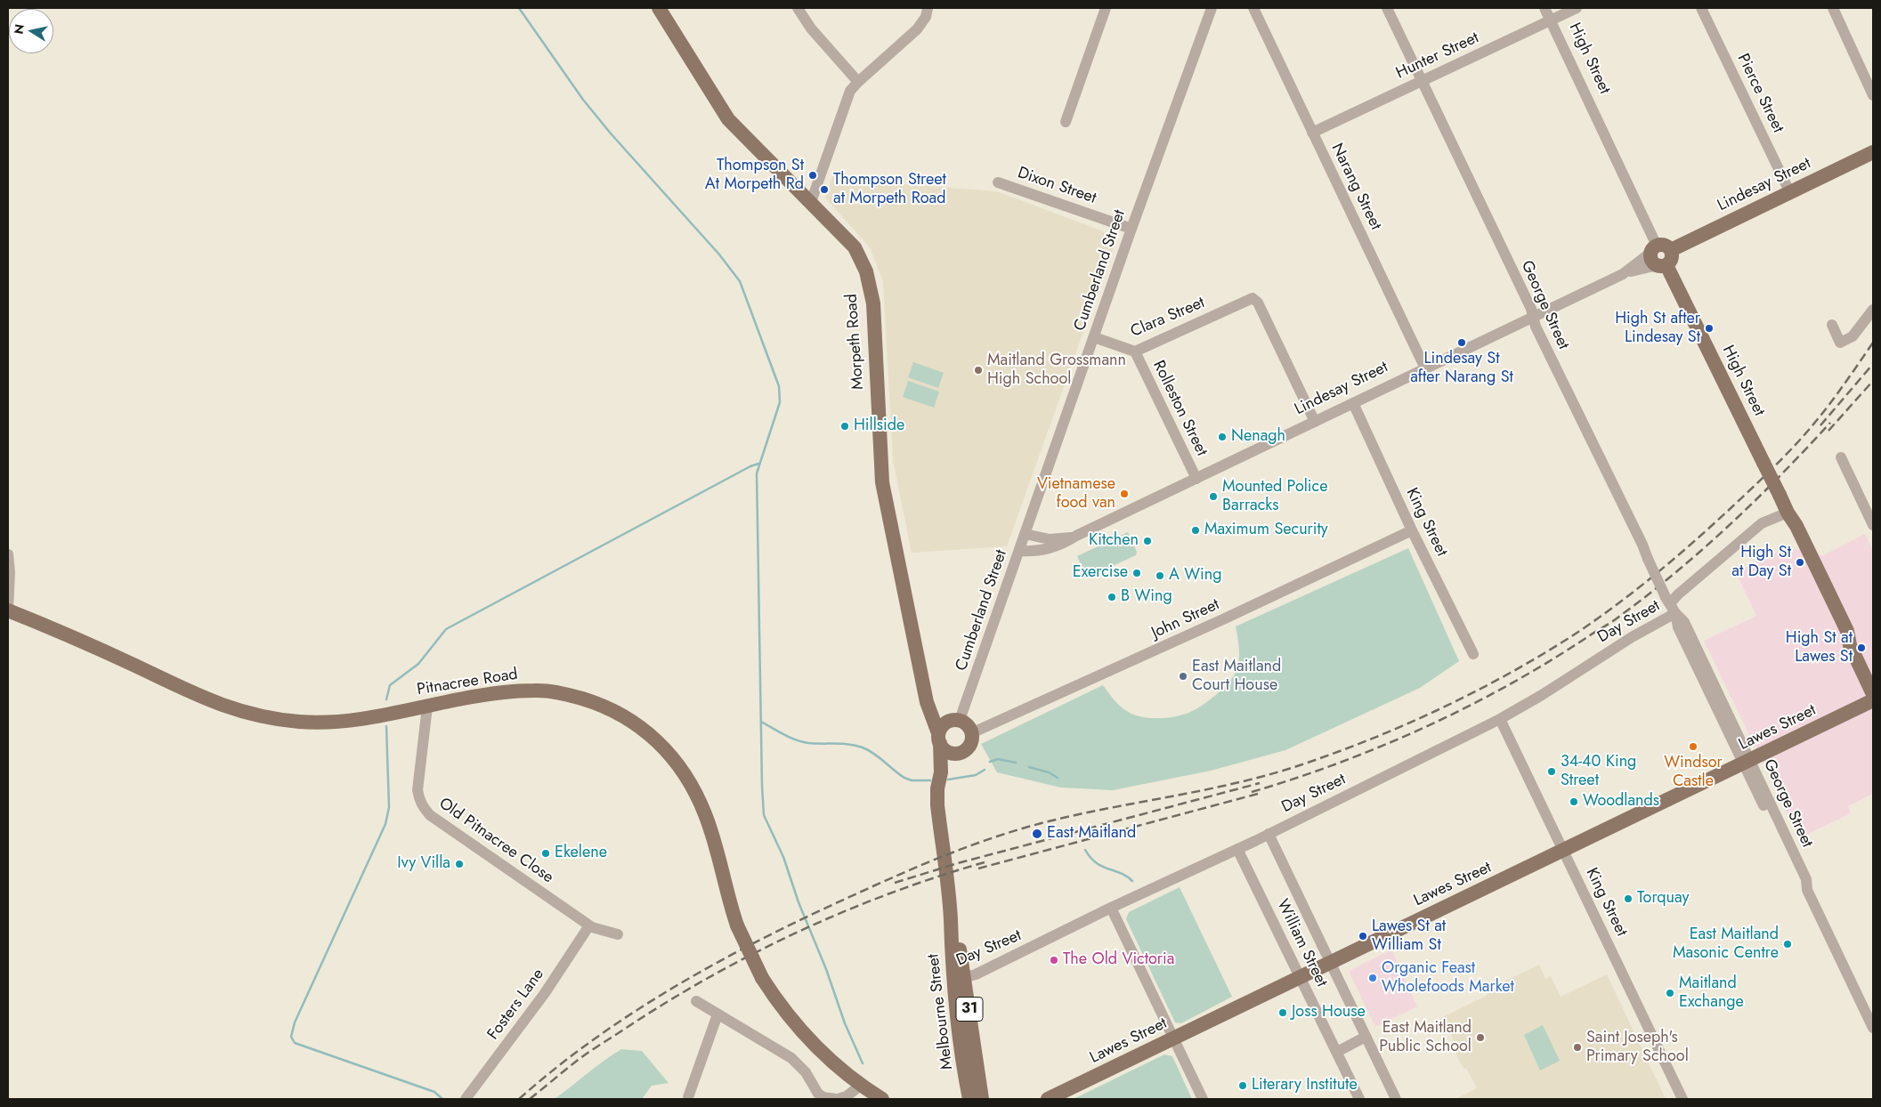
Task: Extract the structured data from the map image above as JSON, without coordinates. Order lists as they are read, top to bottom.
{
  "streets": {
    "main road": [
      "High Street",
      "Lindesay Street",
      "Morpeth Road",
      "Pitnacree Road",
      "Lawes Street",
      "31",
      "Melbourne Street"
    ],
    "street": [
      "Hunter Street",
      "Pierce Street",
      "Dixon Street",
      "Narang Street",
      "Cumberland Street",
      "George Street",
      "Clara Street",
      "Rolleston Street",
      "King Street",
      "John Street",
      "Day Street",
      "Old Pitnacree Close",
      "William Street",
      "Fosters Lane"
    ]
  },
  "crossings": [
    ["Hunter Street", "High Street"],
    ["Hunter Street", "Narang Street"],
    ["Hunter Street", "George Street"],
    ["High Street", "Lindesay Street"],
    ["High Street", "Day Street"],
    ["Pierce Street", "Lindesay Street"],
    ["Lindesay Street", "Narang Street"],
    ["Lindesay Street", "Cumberland Street"],
    ["Lindesay Street", "George Street"],
    ["Lindesay Street", "Clara Street"],
    ["Lindesay Street", "Rolleston Street"],
    ["Lindesay Street", "King Street"],
    ["Dixon Street", "Cumberland Street"],
    ["Cumberland Street", "Clara Street"],
    ["Cumberland Street", "Morpeth Road"],
    ["Cumberland Street", "John Street"],
    ["Cumberland Street", "31"],
    ["Cumberland Street", "Melbourne Street"],
    ["George Street", "Day Street"],
    ["George Street", "Lawes Street"],
    ["Clara Street", "Rolleston Street"],
    ["Morpeth Road", "John Street"],
    ["Morpeth Road", "31"],
    ["Morpeth Road", "Melbourne Street"],
    ["King Street", "John Street"],
    ["King Street", "Day Street"],
    ["King Street", "Lawes Street"],
    ["John Street", "31"],
    ["John Street", "Melbourne Street"],
    ["Day Street", "William Street"],
    ["Day Street", "Melbourne Street"],
    ["Pitnacree Road", "Old Pitnacree Close"],
    ["Lawes Street", "William Street"],
    ["Old Pitnacree Close", "Fosters Lane"],
    ["31", "Melbourne Street"]
  ],
  "places": [
    "Thompson St At Morpeth Rd",
    "Thompson Street at Morpeth Road",
    "High St after Lindesay St",
    "Lindesay St after Narang St",
    "Maitland Grossmann High School",
    "Hillside",
    "Nenagh",
    "Vietnamese food van",
    "Mounted Police Barracks",
    "Maximum Security",
    "Kitchen",
    "High St at Day St",
    "Exercise",
    "A Wing",
    "B Wing",
    "High St at Lawes St",
    "East Maitland Court House",
    "Windsor Castle",
    "34-40 King Street",
    "Woodlands",
    "East Maitland",
    "Ekelene",
    "Ivy Villa",
    "Torquay",
    "Lawes St at William St",
    "East Maitland Masonic Centre",
    "The Old Victoria",
    "Organic Feast Wholefoods Market",
    "Maitland Exchange",
    "Joss House",
    "East Maitland Public School",
    "Saint Joseph's Primary School",
    "Literary Institute"
  ],
  "north": "left"
}
